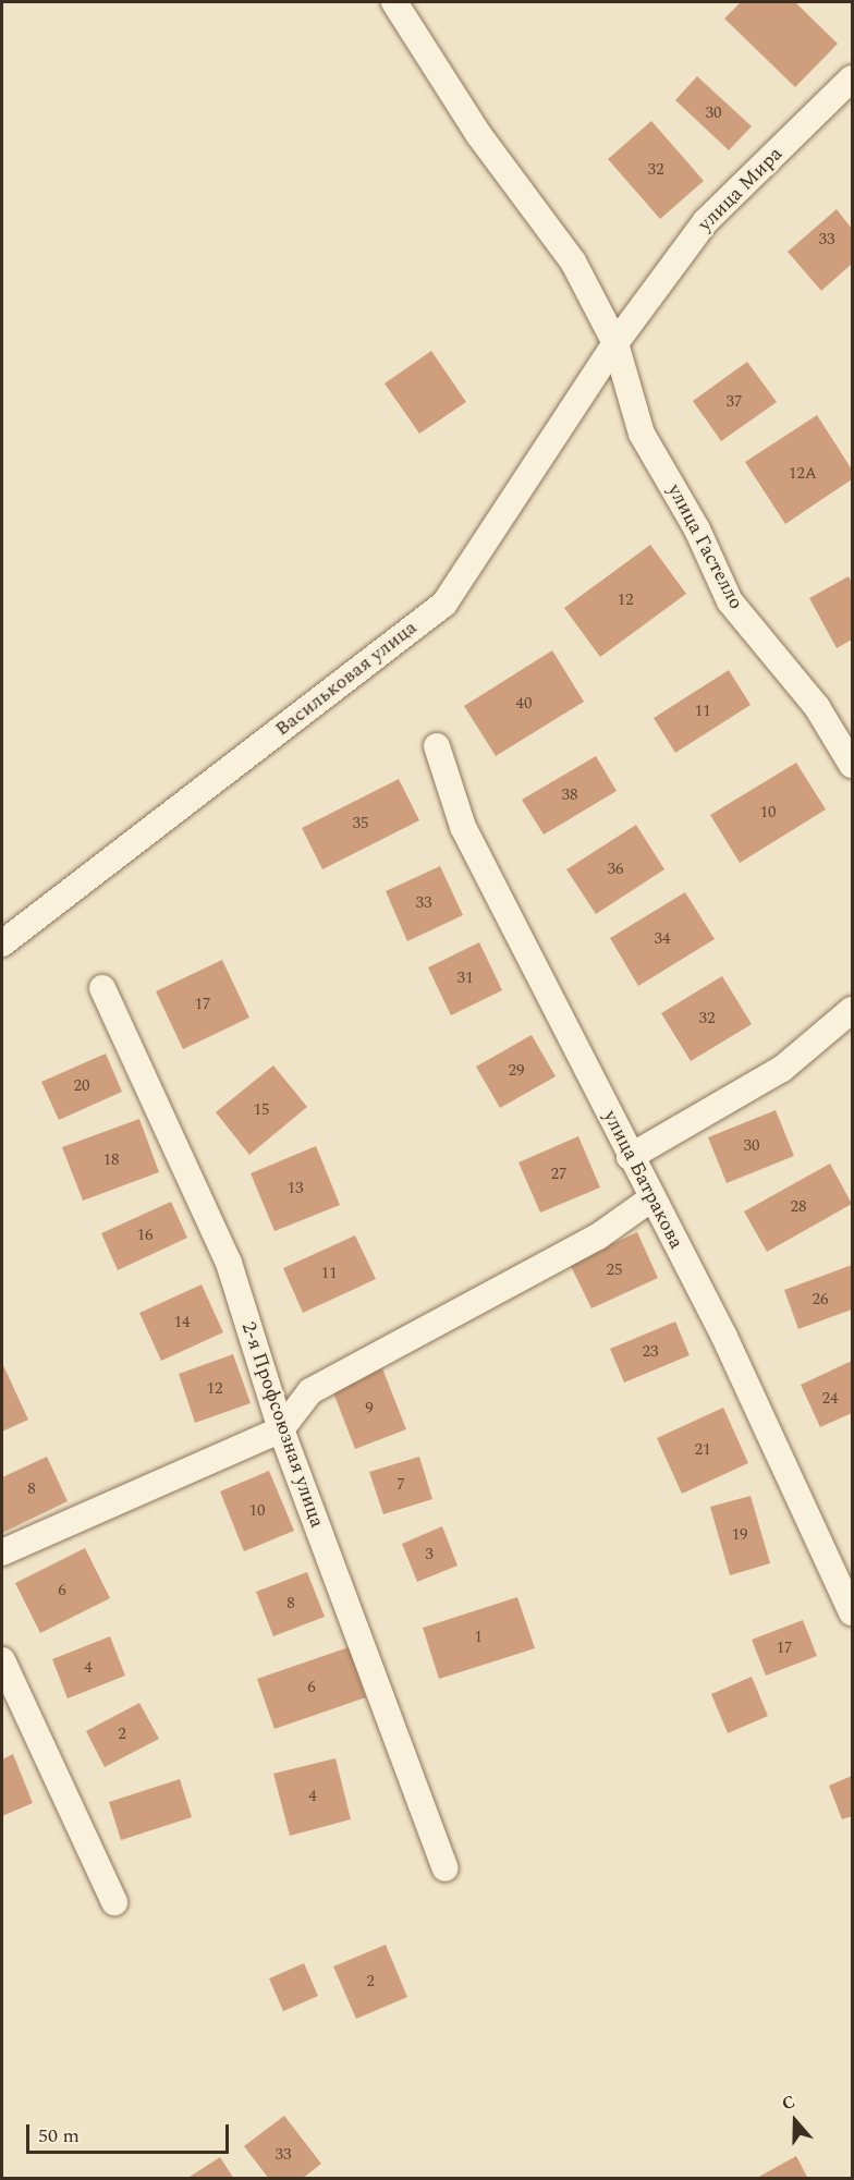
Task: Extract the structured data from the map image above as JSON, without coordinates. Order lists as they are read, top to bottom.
{
  "streets": {
    "street": [
      "улица Мира",
      "улица Гастелло",
      "Васильковая улица",
      "улица Батракова",
      "2-я Профсоюзная улица"
    ]
  },
  "crossings": [
    ["улица Мира", "улица Гастелло"],
    ["улица Мира", "Васильковая улица"],
    ["улица Гастелло", "Васильковая улица"]
  ],
  "house_numbers": [
    "30",
    "32",
    "33",
    "37",
    "12А",
    "12",
    "40",
    "11",
    "38",
    "10",
    "35",
    "36",
    "33",
    "34",
    "31",
    "17",
    "32",
    "29",
    "20",
    "15",
    "30",
    "18",
    "27",
    "13",
    "28",
    "16",
    "25",
    "11",
    "26",
    "14",
    "23",
    "12",
    "24",
    "9",
    "21",
    "7",
    "8",
    "10",
    "19",
    "3",
    "6",
    "8",
    "1",
    "17",
    "4",
    "6",
    "2",
    "4",
    "2",
    "33"
  ],
  "scale_bar": "50 m",
  "north": "top"
}
